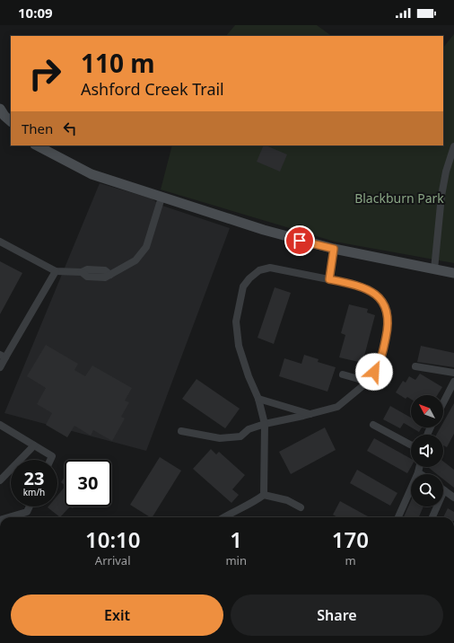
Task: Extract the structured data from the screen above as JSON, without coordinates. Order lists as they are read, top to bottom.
{
  "parks": ["Blackburn Park"],
  "north": "top left",
  "page": {
    "status": "10:09",
    "turn": ["110 m", "Ashford Creek Trail"],
    "then": "Then",
    "speed": "23 km/h",
    "limit": "30",
    "eta": [
      "10:10",
      "Arrival",
      "1",
      "min",
      "170",
      "m"
    ],
    "buttons": ["Exit", "Share"]
  }
}
